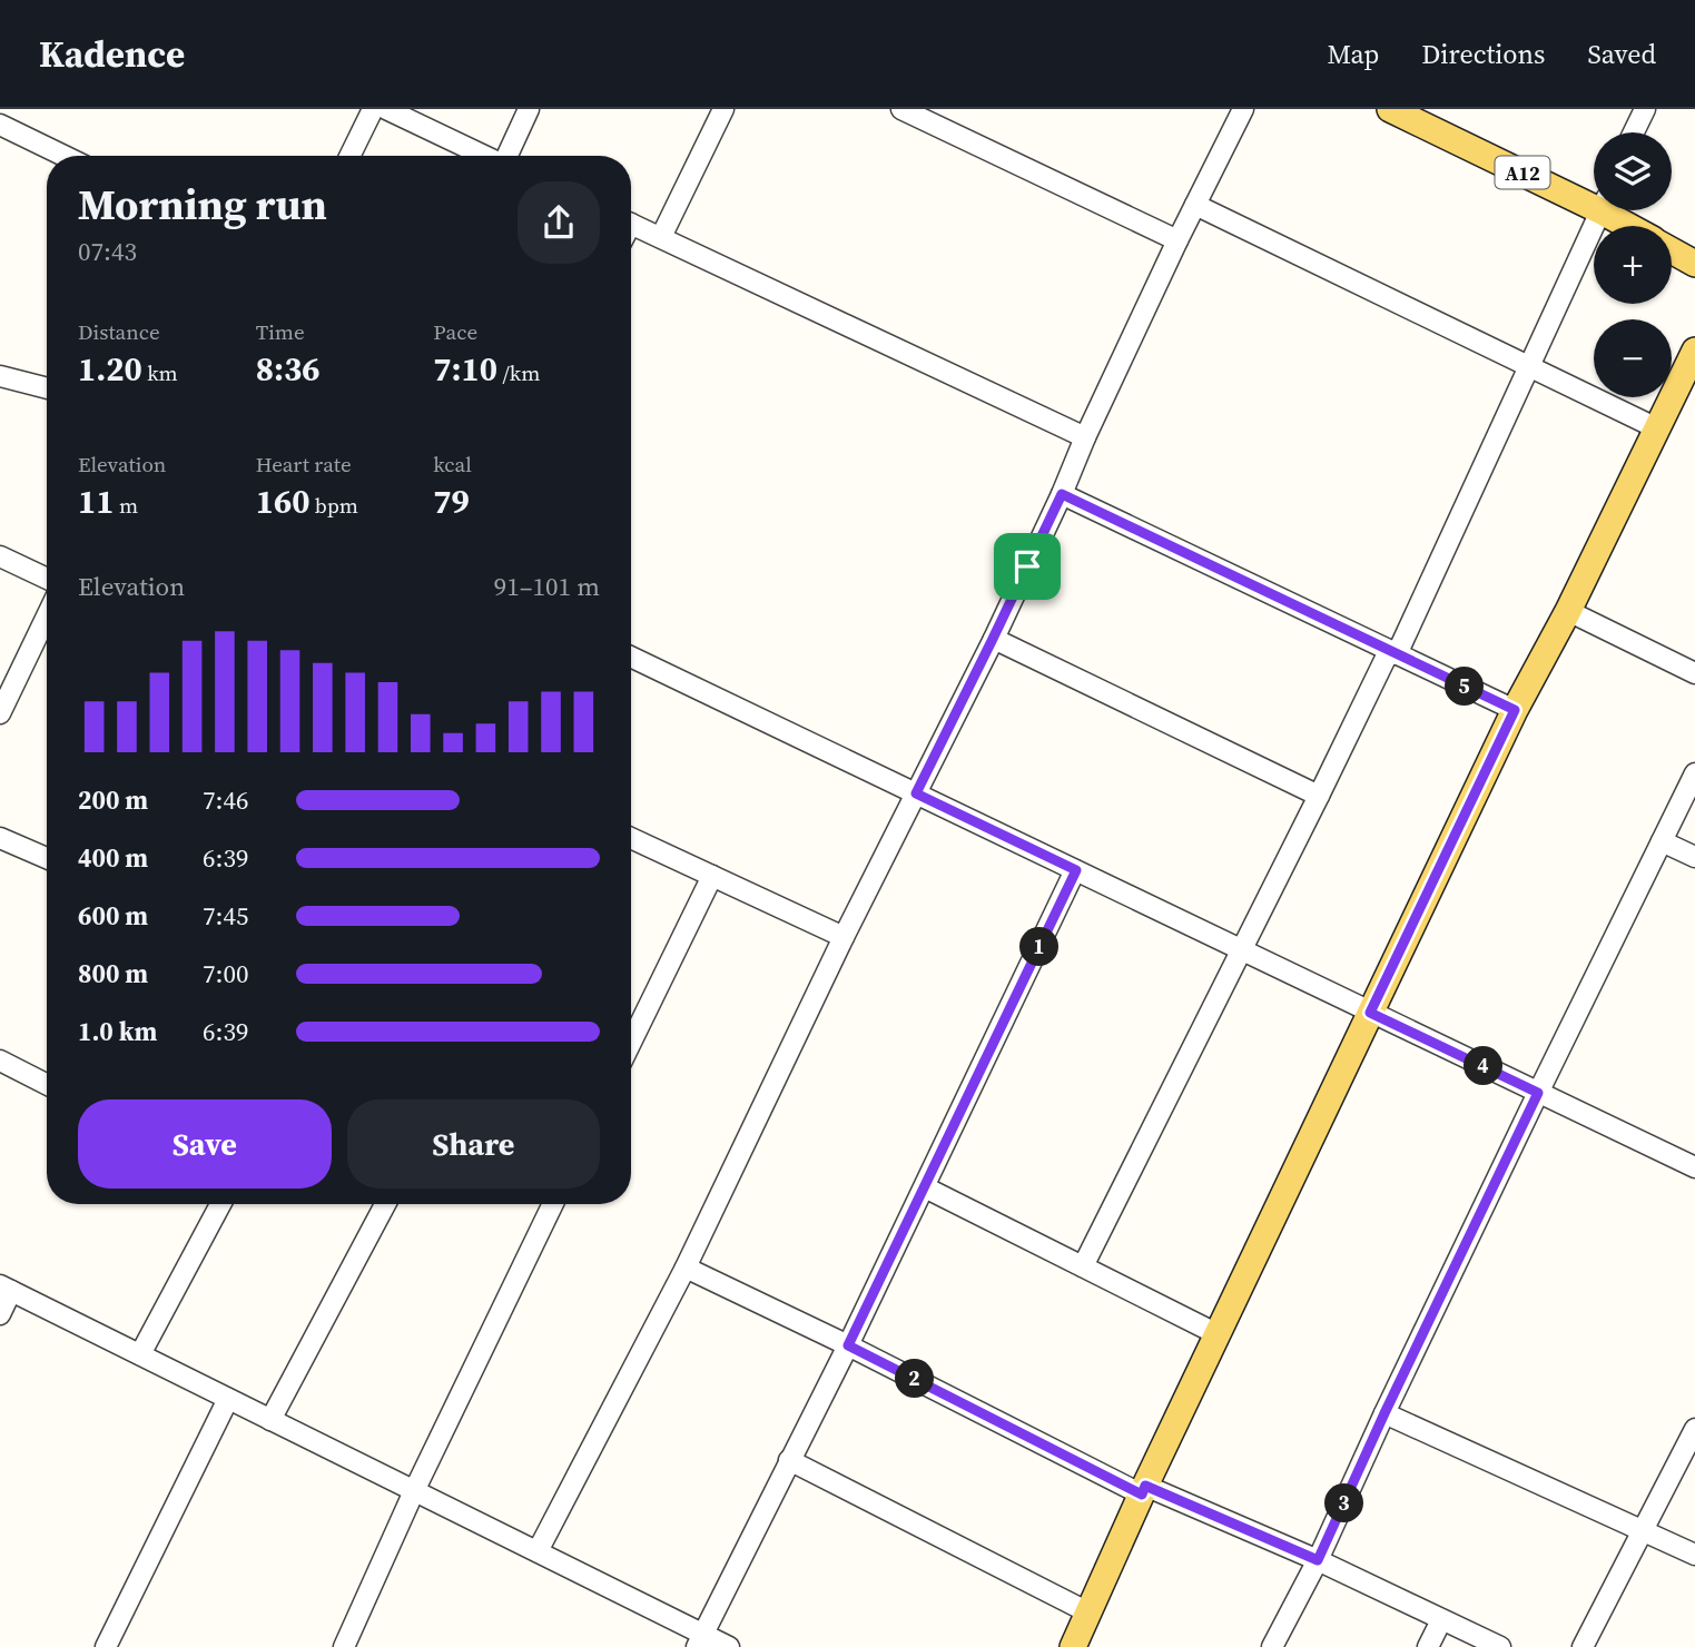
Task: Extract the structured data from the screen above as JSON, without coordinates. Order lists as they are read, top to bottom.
{
  "streets": {
    "main road": ["A12"]
  },
  "page": {
    "header": "Kadence",
    "nav": ["Map", "Directions", "Saved"],
    "map_buttons": ["+", "−"],
    "heading": ["Morning run", "07:43"],
    "stats": [
      ["Distance", "1.20 km"],
      ["Time", "8:36"],
      ["Pace", "7:10 /km"],
      ["Elevation", "11 m"],
      ["Heart rate", "160 bpm"],
      ["kcal", "79"]
    ],
    "chart": ["Elevation", "91–101 m"],
    "pins": [
      "5",
      "1",
      "4",
      "2",
      "3"
    ],
    "list": [
      {
        "name": "200 m",
        "note": "7:46"
      },
      {
        "name": "400 m",
        "note": "6:39"
      },
      {
        "name": "600 m",
        "note": "7:45"
      },
      {
        "name": "800 m",
        "note": "7:00"
      },
      {
        "name": "1.0 km",
        "note": "6:39"
      }
    ],
    "buttons": ["Save", "Share"]
  }
}
